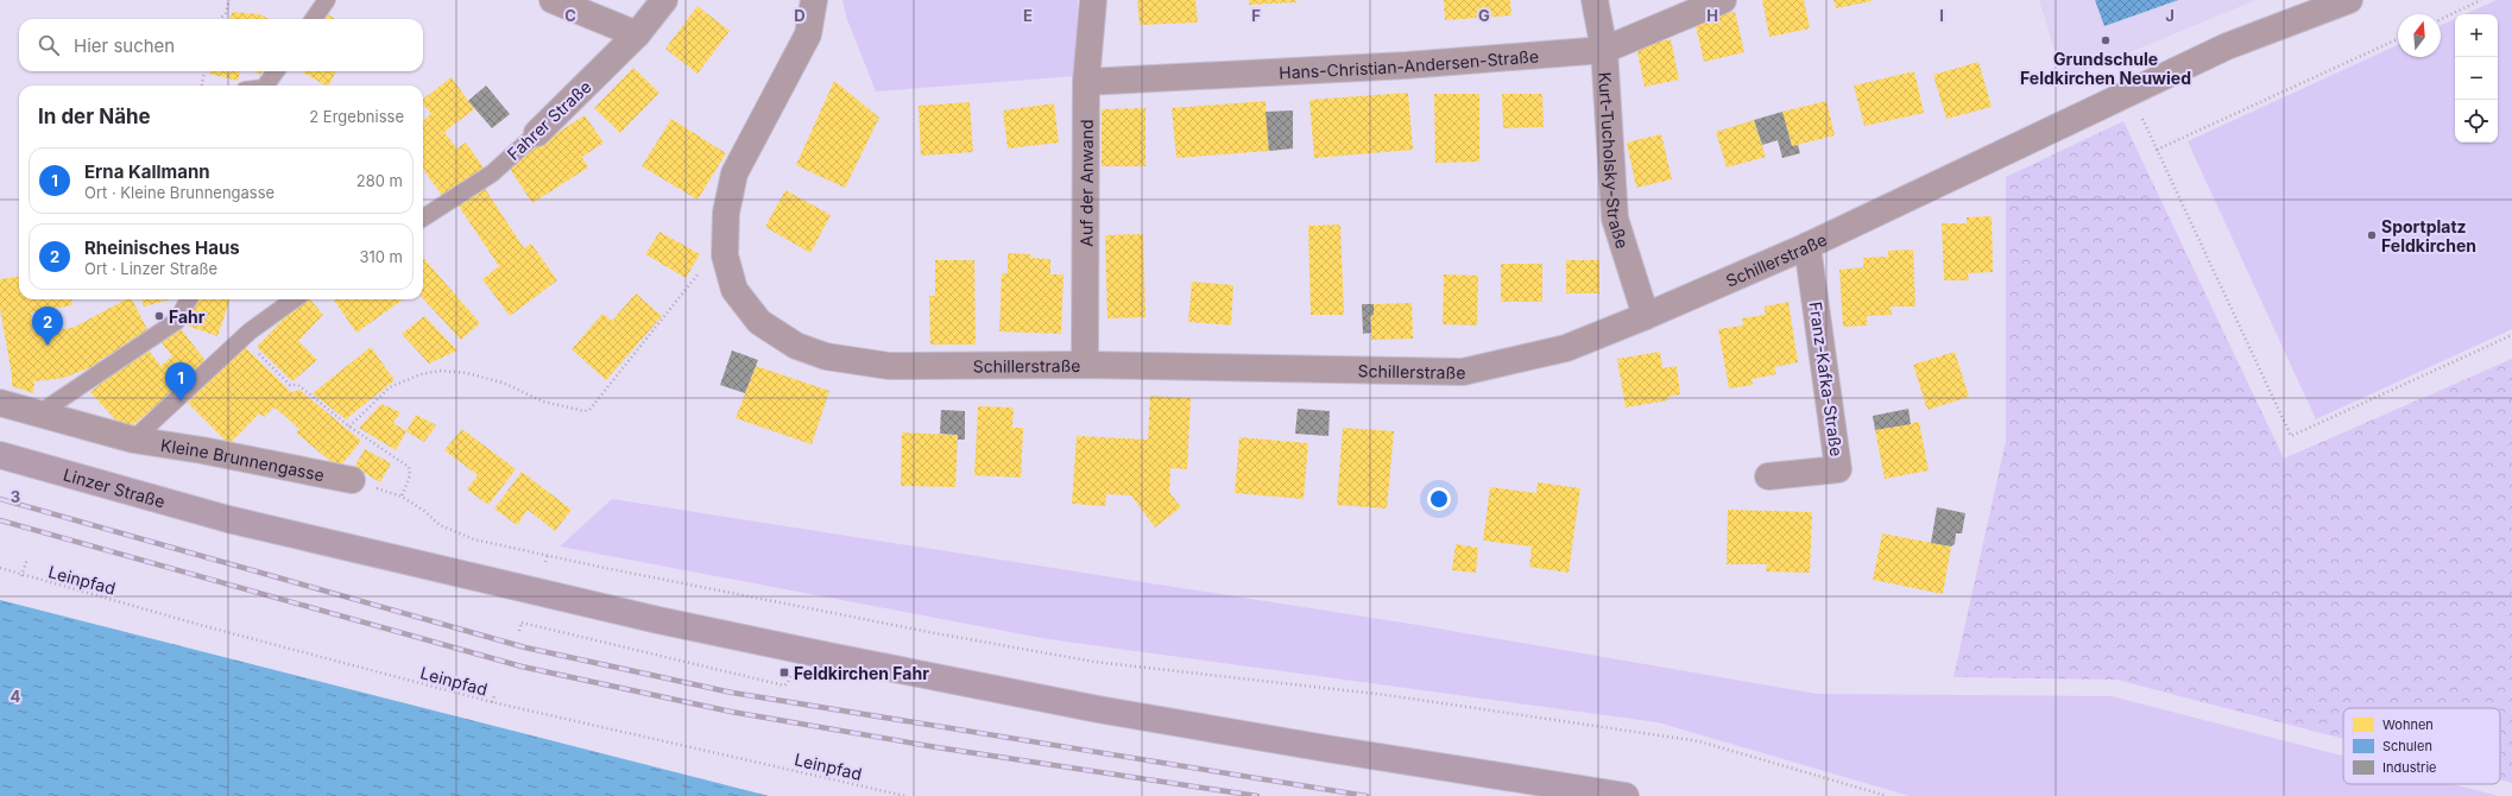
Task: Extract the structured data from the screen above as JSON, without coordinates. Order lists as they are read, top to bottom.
{
  "streets": {
    "main road": ["Linzer Straße"],
    "street": [
      "Hans-Christian-Andersen-Straße",
      "Fahrer Straße",
      "Kurt-Tucholsky-Straße",
      "Auf der Anwand",
      "Schillerstraße",
      "Franz-Kafka-Straße",
      "Kleine Brunnengasse"
    ],
    "path": ["Leinpfad"]
  },
  "crossings": [
    ["Hans-Christian-Andersen-Straße", "Kurt-Tucholsky-Straße"],
    ["Hans-Christian-Andersen-Straße", "Auf der Anwand"],
    ["Kurt-Tucholsky-Straße", "Schillerstraße"],
    ["Auf der Anwand", "Schillerstraße"],
    ["Schillerstraße", "Franz-Kafka-Straße"]
  ],
  "places": {
    "other": ["Grundschule Feldkirchen Neuwied", "Sportplatz Feldkirchen", "Fahr"],
    "transit": ["Feldkirchen Fahr"]
  },
  "legend": ["Wohnen", "Schulen", "Industrie"],
  "north": "top",
  "page": {
    "map_buttons": ["+", "−"],
    "search": "Hier suchen",
    "heading": ["In der Nähe", "2 Ergebnisse"],
    "list": [
      {
        "mark": "1",
        "name": "Erna Kallmann",
        "note": "Ort · Kleine Brunnengasse",
        "value": "280 m"
      },
      {
        "mark": "2",
        "name": "Rheinisches Haus",
        "note": "Ort · Linzer Straße",
        "value": "310 m"
      }
    ],
    "pins": ["2", "1"]
  },
  "grid": {
    "columns": [
      "C",
      "D",
      "E",
      "F",
      "G",
      "H",
      "I",
      "J"
    ],
    "rows": ["3", "4"]
  }
}
